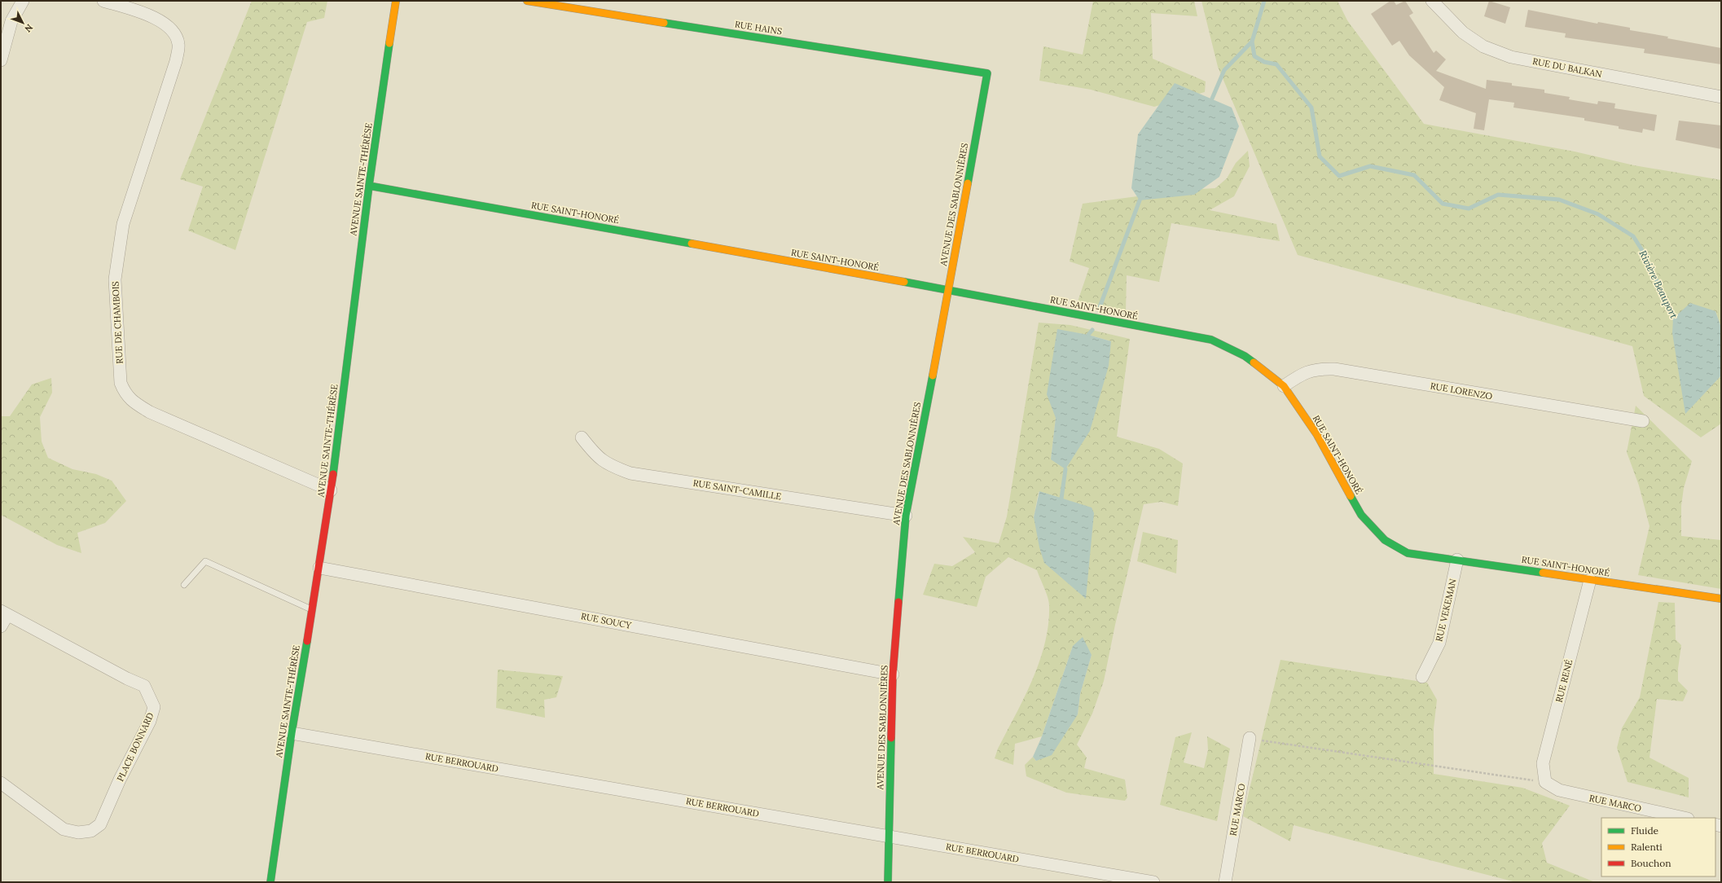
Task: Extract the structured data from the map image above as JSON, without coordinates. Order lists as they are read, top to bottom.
{
  "streets": {
    "street": [
      "RUE HAINS",
      "RUE DU BALKAN",
      "AVENUE SAINTE-THÉRÈSE",
      "AVENUE DES SABLONNIÈRES",
      "RUE SAINT-HONORÉ",
      "RUE DE CHAMBOIS",
      "RUE LORENZO",
      "RUE SAINT-CAMILLE",
      "RUE VEKEMAN",
      "RUE SOUCY",
      "RUE RENÉ",
      "PLACE BONNARD",
      "RUE BERROUARD",
      "RUE MARCO"
    ]
  },
  "crossings": [
    ["RUE HAINS", "AVENUE DES SABLONNIÈRES"],
    ["AVENUE SAINTE-THÉRÈSE", "RUE SAINT-HONORÉ"],
    ["AVENUE SAINTE-THÉRÈSE", "RUE DE CHAMBOIS"],
    ["AVENUE SAINTE-THÉRÈSE", "RUE SOUCY"],
    ["AVENUE SAINTE-THÉRÈSE", "RUE BERROUARD"],
    ["AVENUE DES SABLONNIÈRES", "RUE SAINT-HONORÉ"],
    ["AVENUE DES SABLONNIÈRES", "RUE SAINT-CAMILLE"],
    ["AVENUE DES SABLONNIÈRES", "RUE SOUCY"],
    ["AVENUE DES SABLONNIÈRES", "RUE BERROUARD"],
    ["RUE SAINT-HONORÉ", "RUE LORENZO"],
    ["RUE SAINT-HONORÉ", "RUE VEKEMAN"],
    ["RUE SAINT-HONORÉ", "RUE RENÉ"],
    ["RUE RENÉ", "RUE MARCO"]
  ],
  "water": ["Rivière Beauport"],
  "legend": ["Fluide", "Ralenti", "Bouchon"],
  "north": "bottom right"
}
